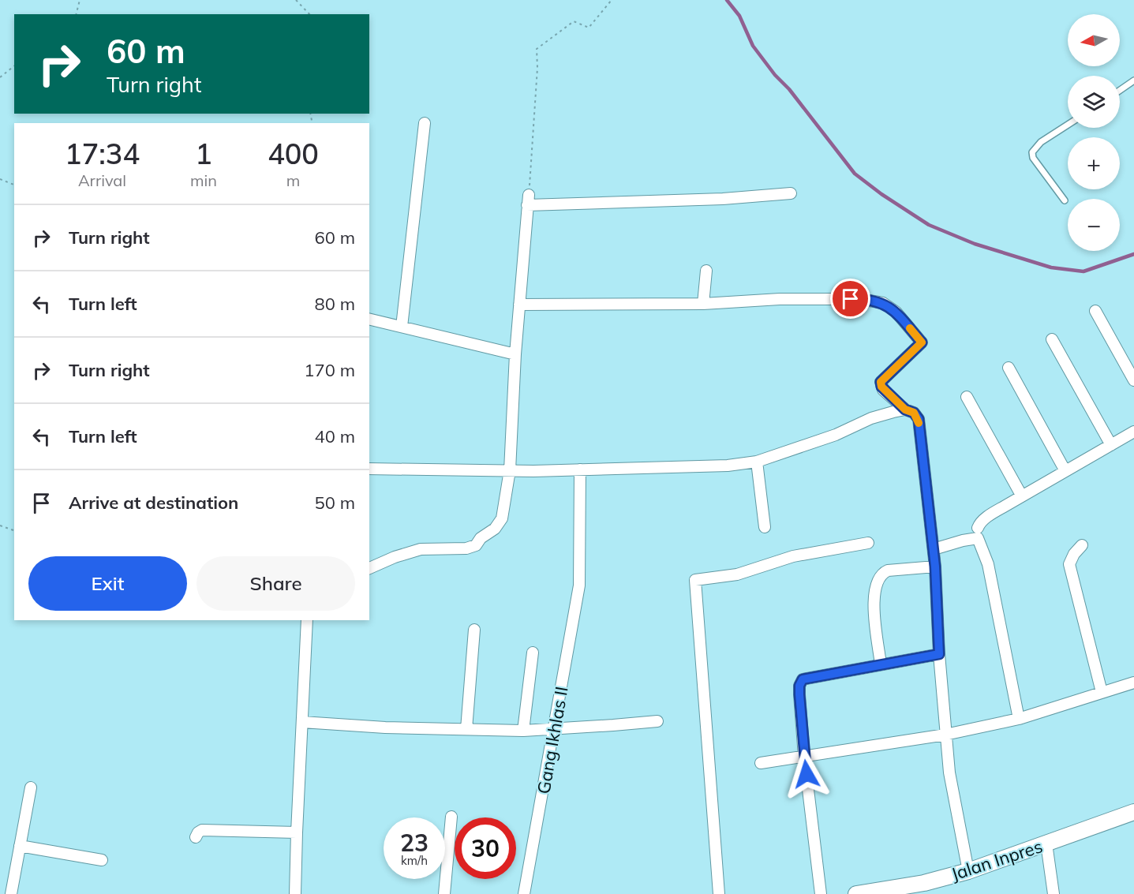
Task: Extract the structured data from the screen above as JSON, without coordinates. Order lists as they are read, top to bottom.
{
  "streets": {
    "main road": ["Jalan Inpres"],
    "street": ["Gang Ikhlas II"]
  },
  "north": "left",
  "page": {
    "map_buttons": ["+", "−"],
    "turn": ["60 m", "Turn right"],
    "eta": [
      "17:34",
      "Arrival",
      "1",
      "min",
      "400",
      "m"
    ],
    "list": [
      {
        "name": "Turn right",
        "value": "60 m"
      },
      {
        "name": "Turn left",
        "value": "80 m"
      },
      {
        "name": "Turn right",
        "value": "170 m"
      },
      {
        "name": "Turn left",
        "value": "40 m"
      },
      {
        "name": "Arrive at destination",
        "value": "50 m"
      }
    ],
    "buttons": ["Exit", "Share"],
    "speed": "23 km/h",
    "limit": "30"
  }
}
